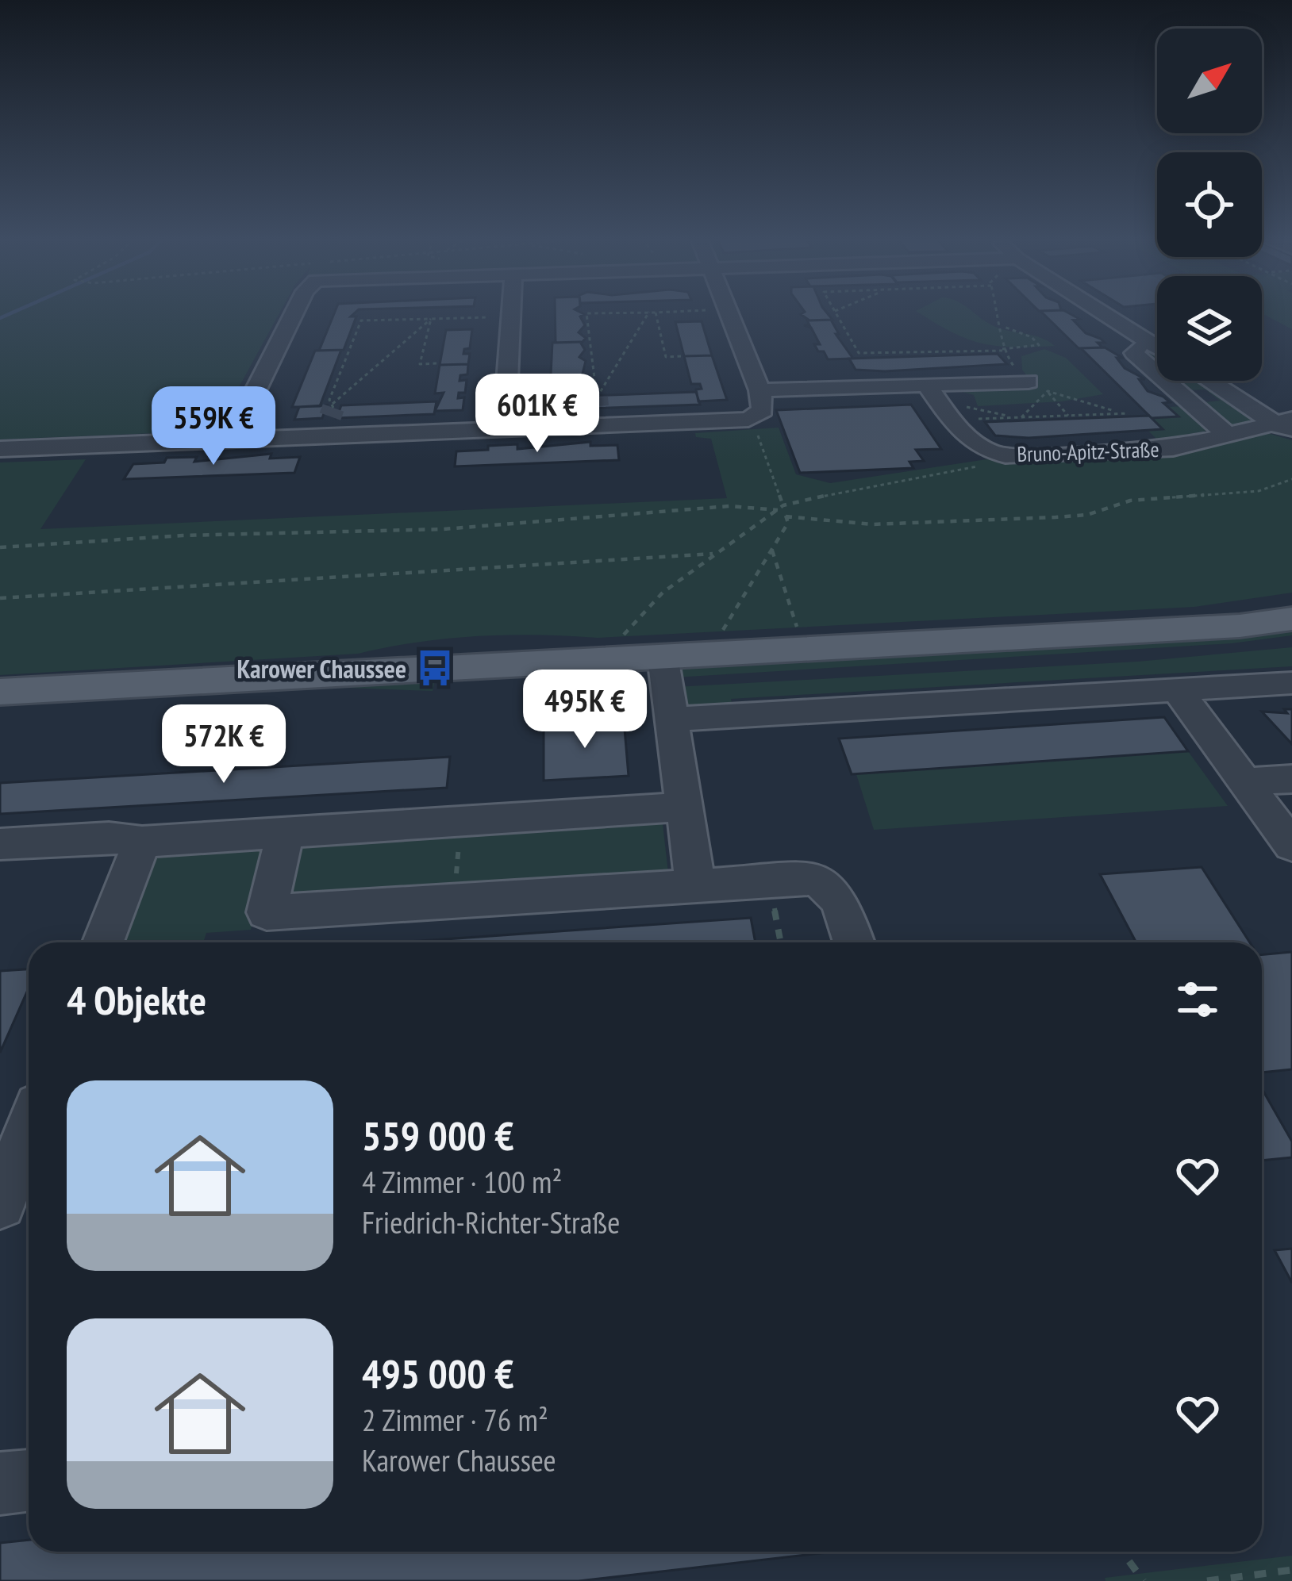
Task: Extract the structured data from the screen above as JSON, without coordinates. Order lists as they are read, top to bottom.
{
  "streets": {
    "street": ["Bruno-Apitz-Straße"]
  },
  "places": {
    "bus stop": ["Karower Chaussee"]
  },
  "north": "top right",
  "page": {
    "price": [
      "601K €",
      "559K €",
      "495K €",
      "572K €"
    ],
    "heading": "4 Objekte",
    "list": [
      {
        "name": "559 000 €",
        "note": "4 Zimmer · 100 m² · Friedrich-Richter-Straße"
      },
      {
        "name": "495 000 €",
        "note": "2 Zimmer · 76 m² · Karower Chaussee"
      }
    ]
  }
}
